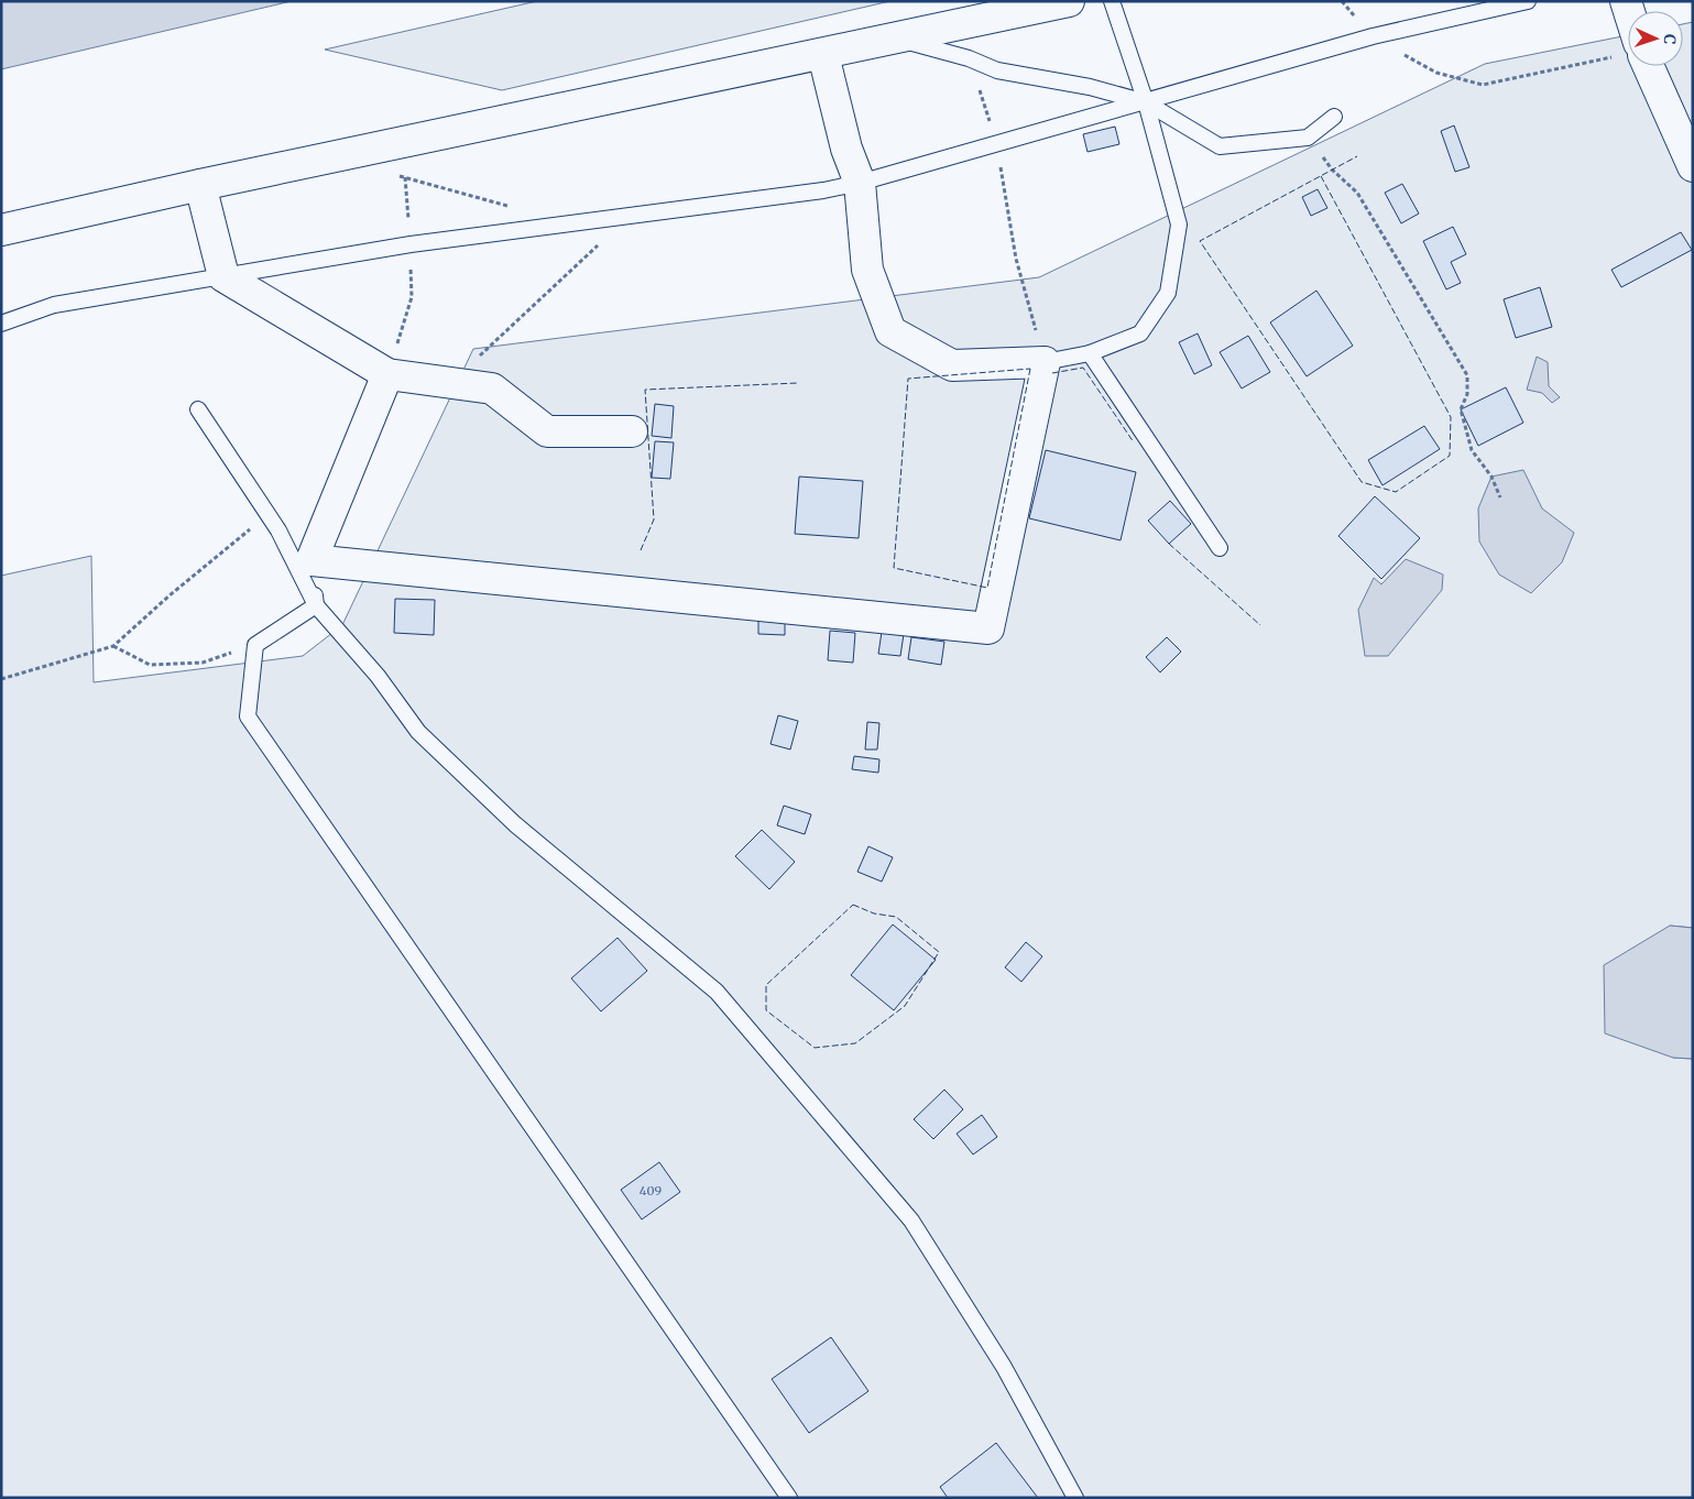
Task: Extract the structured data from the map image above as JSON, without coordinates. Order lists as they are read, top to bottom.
{
  "house_numbers": ["409"],
  "north": "right"
}
